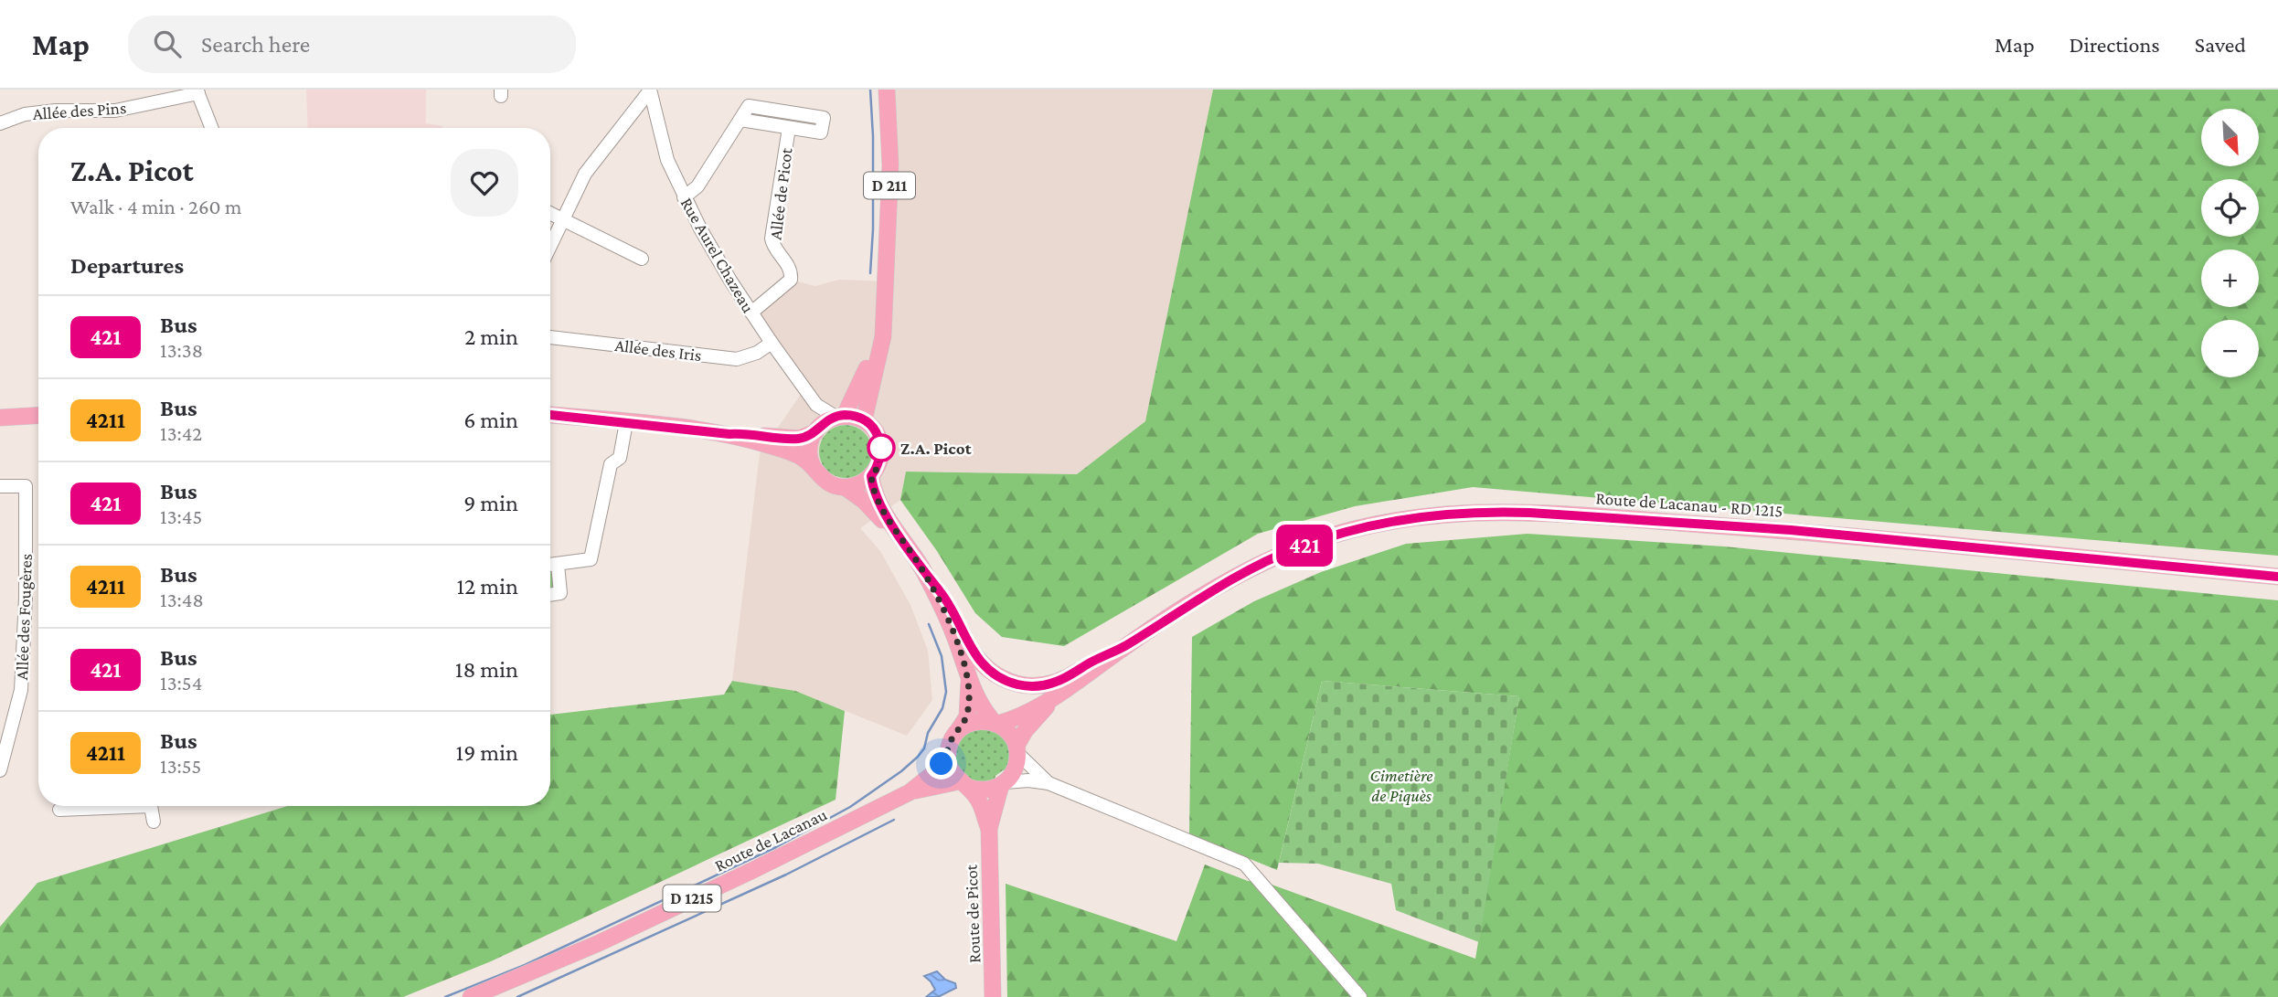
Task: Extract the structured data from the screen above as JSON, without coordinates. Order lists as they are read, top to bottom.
{
  "streets": {
    "main road": [
      "D 211",
      "Route de Lacanau - RD 1215",
      "Route de Lacanau",
      "D 1215",
      "Route de Picot"
    ],
    "street": [
      "Allée des Pins",
      "Allée de Picot",
      "Rue Aurel Chazeau",
      "Allée des Iris",
      "Allée des Fougères"
    ]
  },
  "crossings": [
    ["D 211", "Rue Aurel Chazeau"],
    ["Allée de Picot", "Rue Aurel Chazeau"],
    ["Rue Aurel Chazeau", "Allée des Iris"],
    ["Route de Lacanau", "D 1215"],
    ["D 1215", "Route de Picot"]
  ],
  "parks": ["Cimetière de Piquès"],
  "places": ["Z.A. Picot"],
  "lines": ["bus line 421"],
  "north": "bottom right",
  "page": {
    "header": "Map",
    "search": "Search here",
    "nav": ["Map", "Directions", "Saved"],
    "on_map": "421",
    "map_buttons": ["+", "−"],
    "heading": [
      ["Z.A. Picot", "Walk · 4 min · 260 m"],
      "Departures"
    ],
    "list": [
      {
        "mark": "421",
        "name": "Bus",
        "note": "13:38",
        "value": "2 min"
      },
      {
        "mark": "4211",
        "name": "Bus",
        "note": "13:42",
        "value": "6 min"
      },
      {
        "mark": "421",
        "name": "Bus",
        "note": "13:45",
        "value": "9 min"
      },
      {
        "mark": "4211",
        "name": "Bus",
        "note": "13:48",
        "value": "12 min"
      },
      {
        "mark": "421",
        "name": "Bus",
        "note": "13:54",
        "value": "18 min"
      },
      {
        "mark": "4211",
        "name": "Bus",
        "note": "13:55",
        "value": "19 min"
      }
    ]
  }
}
